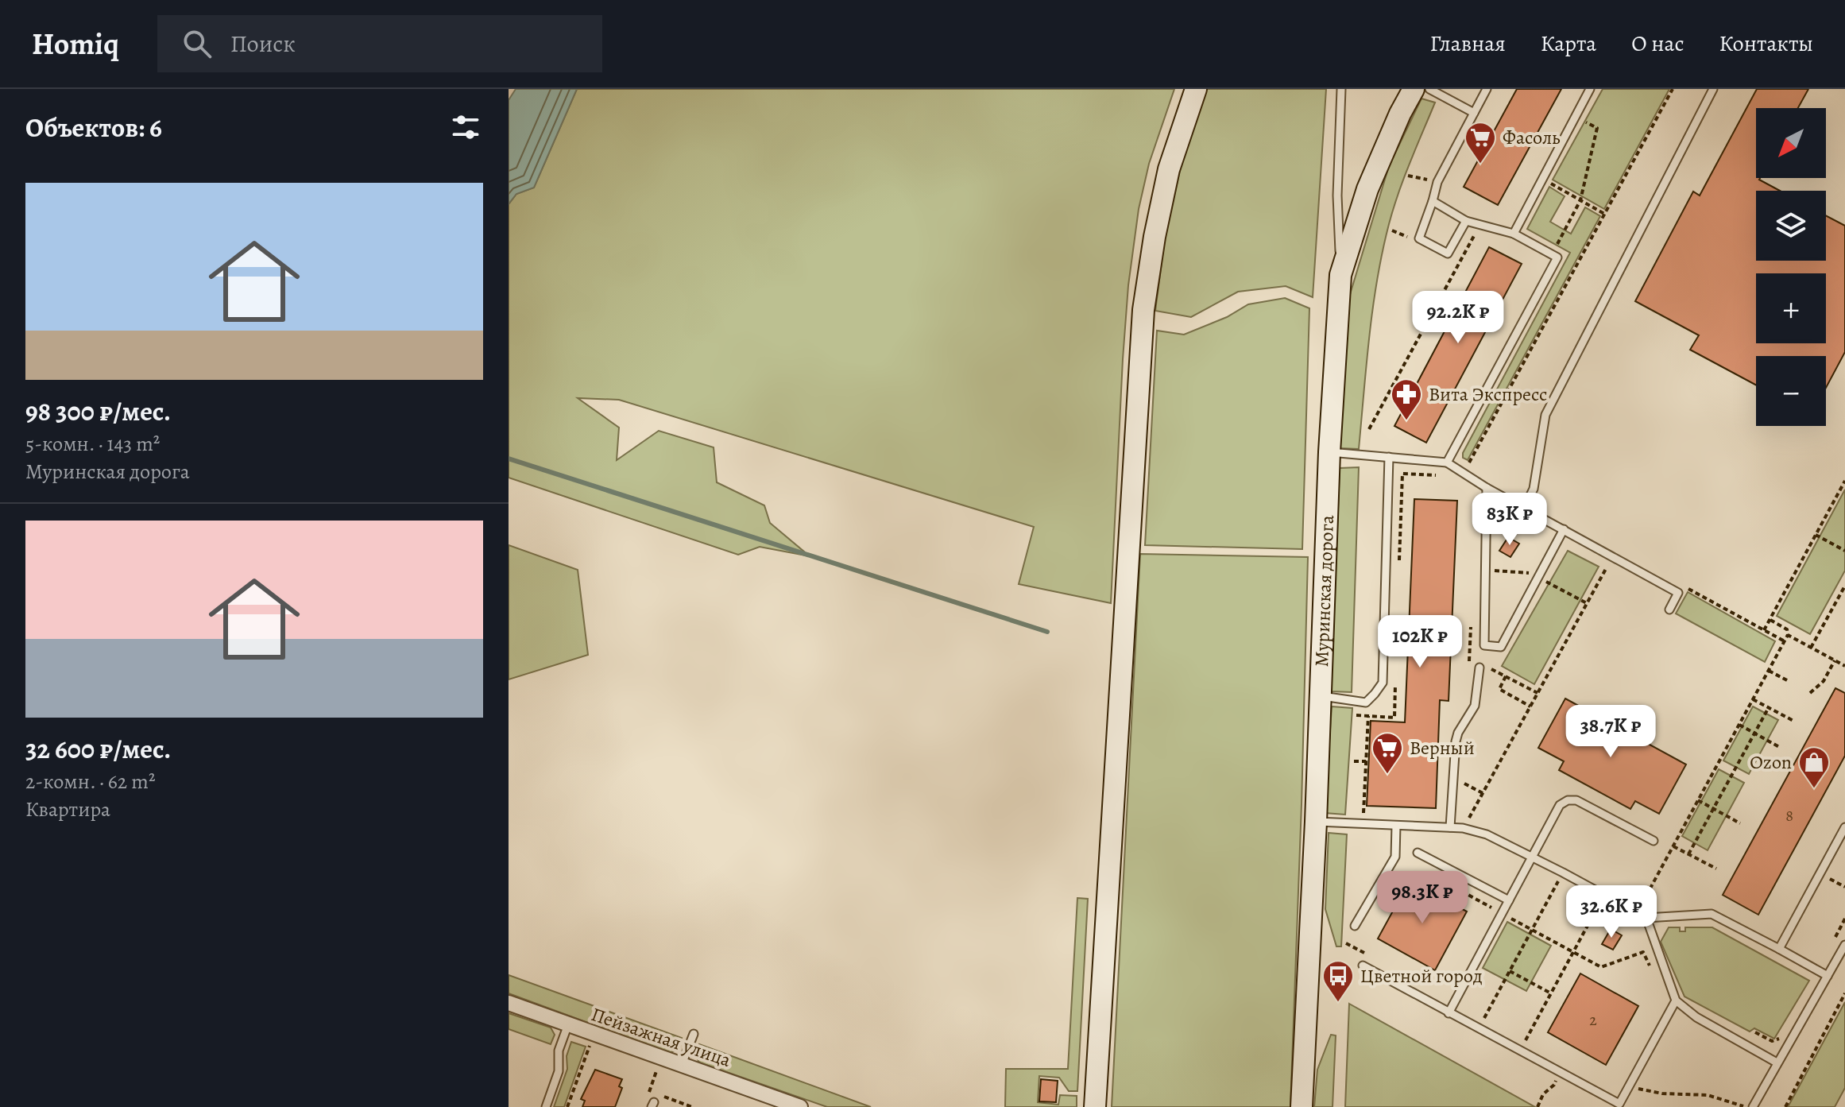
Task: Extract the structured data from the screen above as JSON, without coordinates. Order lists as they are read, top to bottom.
{
  "streets": {
    "street": ["Муринская дорога", "Пейзажная улица"]
  },
  "places": {
    "supermarket": ["Фасоль", "Верный"],
    "pharmacy": ["Вита Экспресс"],
    "shop": ["Ozon"],
    "bus stop": ["Цветной город"]
  },
  "house_numbers": ["8", "2"],
  "north": "bottom left",
  "page": {
    "header": "Homiq",
    "search": "Поиск",
    "nav": [
      "Главная",
      "Карта",
      "О нас",
      "Контакты"
    ],
    "heading": "Объектов: 6",
    "map_buttons": ["+", "−"],
    "list": [
      {
        "name": "98 300 ₽/мес.",
        "note": "5-комн. · 143 m² · Муринская дорога"
      },
      {
        "name": "32 600 ₽/мес.",
        "note": "2-комн. · 62 m² · Квартира"
      }
    ],
    "price": [
      "92.2K ₽",
      "83K ₽",
      "102K ₽",
      "38.7K ₽",
      "98.3K ₽",
      "32.6K ₽"
    ]
  }
}
